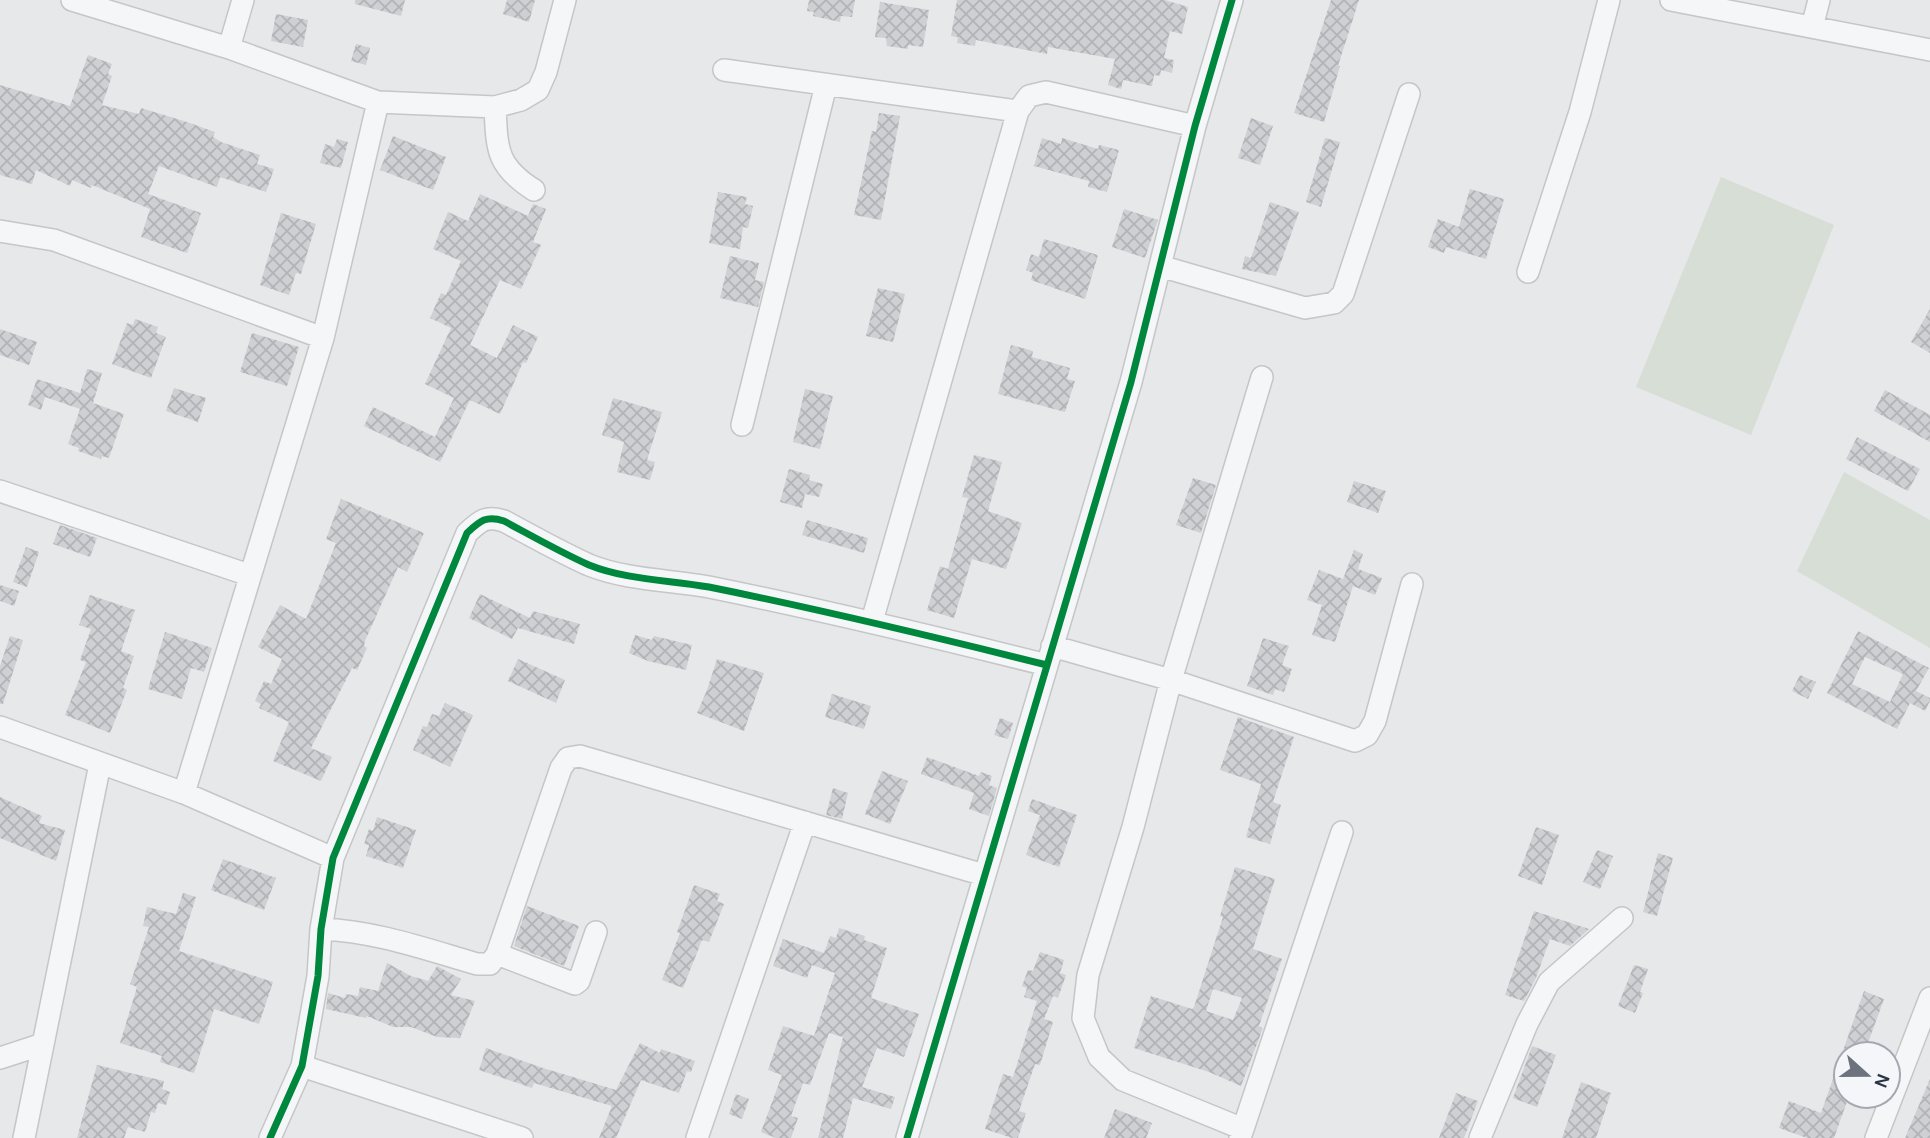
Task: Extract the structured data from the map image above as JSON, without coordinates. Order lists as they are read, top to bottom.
{
  "north": "right"
}
